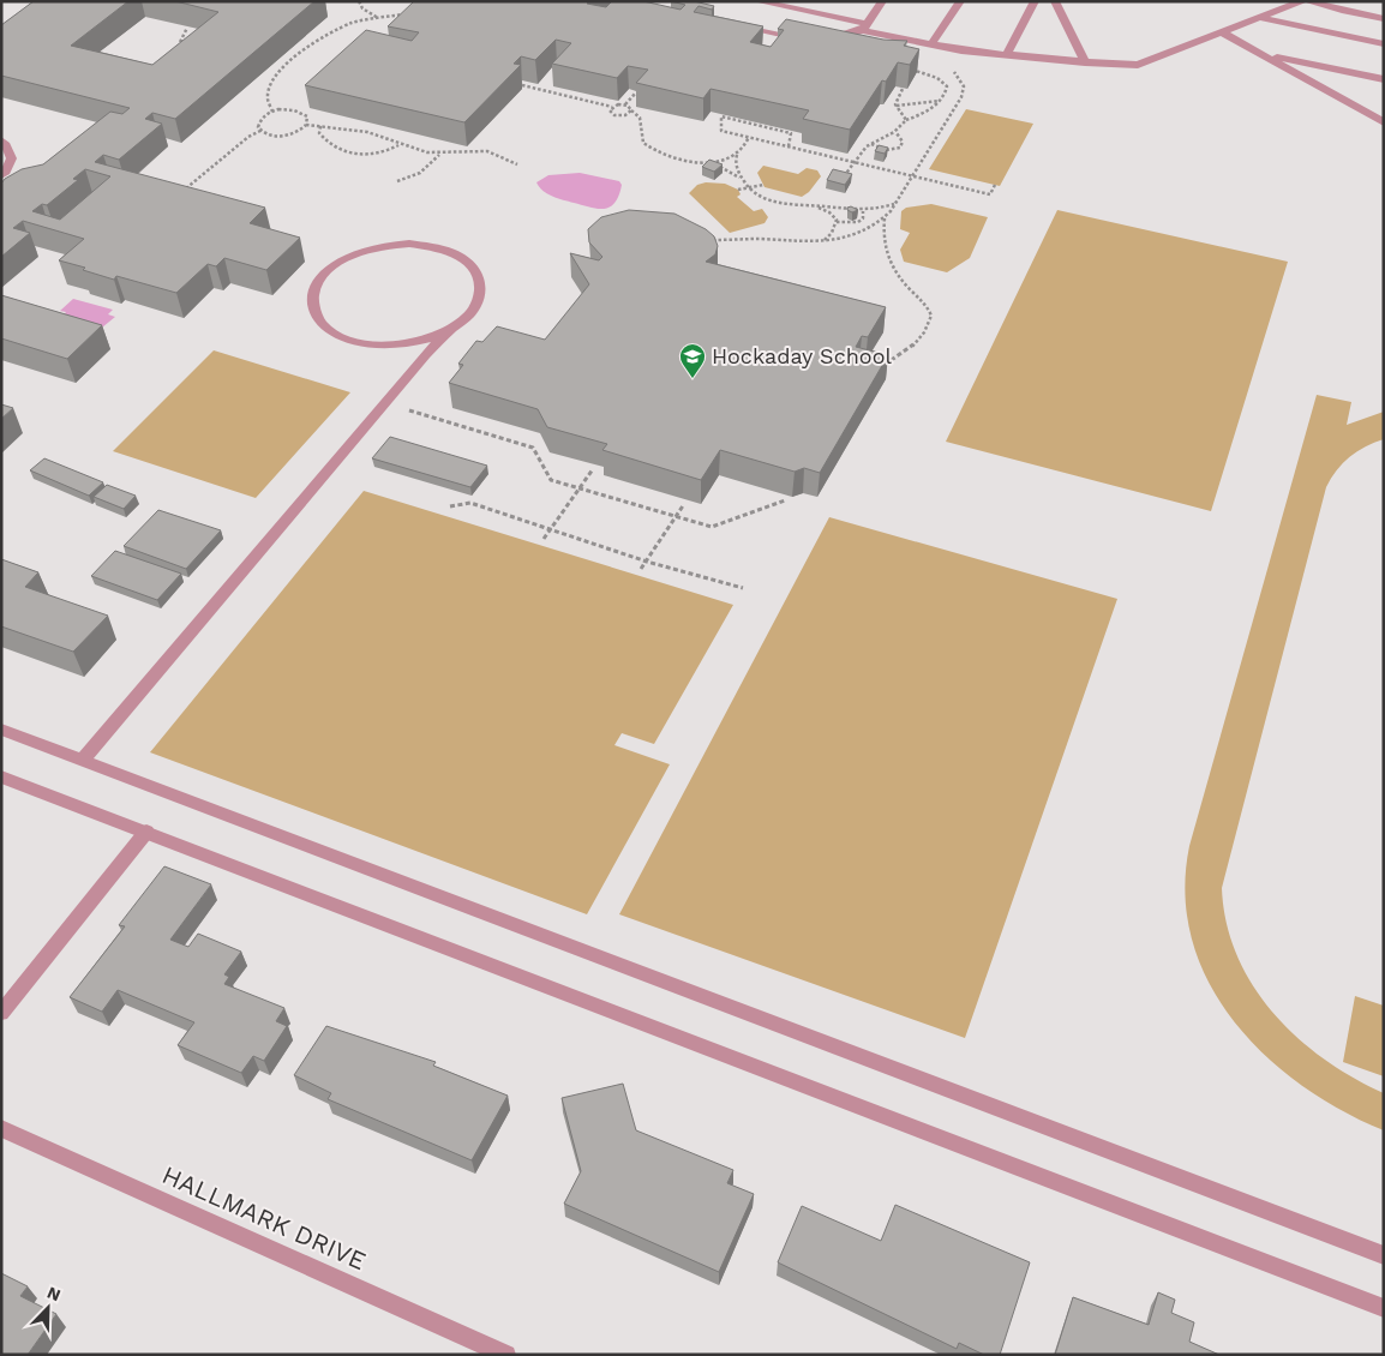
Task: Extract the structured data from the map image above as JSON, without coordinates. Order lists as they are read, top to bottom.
{
  "streets": {
    "street": ["HALLMARK DRIVE"]
  },
  "places": {
    "school or university": ["Hockaday School"]
  },
  "north": "top right"
}
